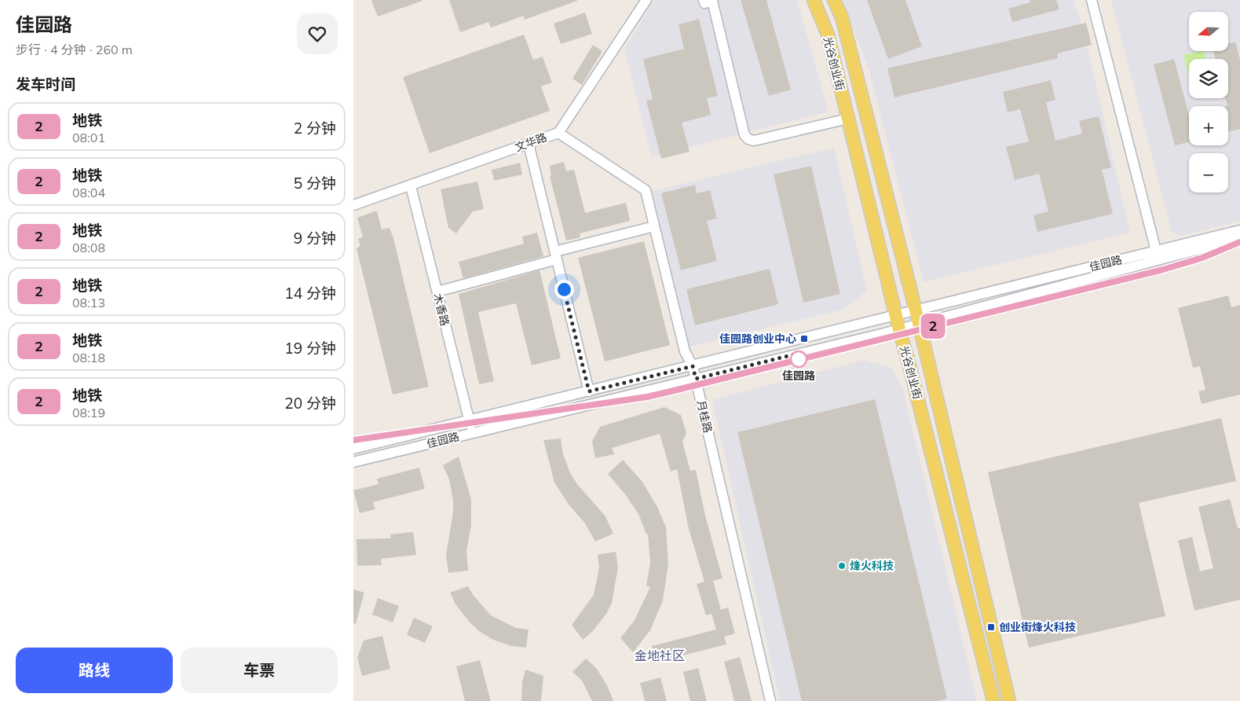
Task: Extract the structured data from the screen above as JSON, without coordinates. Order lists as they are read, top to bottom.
{
  "streets": {
    "main road": ["光谷创业街"],
    "street": [
      "文华路",
      "佳园路",
      "木香路",
      "月桂路"
    ]
  },
  "crossings": [
    ["光谷创业街", "佳园路"],
    ["文华路", "木香路"],
    ["文华路", "月桂路"],
    ["佳园路", "木香路"],
    ["佳园路", "月桂路"]
  ],
  "districts": ["金地社区"],
  "places": {
    "transit": ["佳园路创业中心", "创业街烽火科技"],
    "other": ["佳园路", "烽火科技"]
  },
  "lines": ["metro line 2"],
  "north": "left",
  "page": {
    "heading": [
      ["佳园路", "步行 · 4 分钟 · 260 m"],
      "发车时间"
    ],
    "on_map": "2",
    "map_buttons": ["+", "−"],
    "list": [
      {
        "mark": "2",
        "name": "地铁",
        "note": "08:01",
        "value": "2 分钟"
      },
      {
        "mark": "2",
        "name": "地铁",
        "note": "08:04",
        "value": "5 分钟"
      },
      {
        "mark": "2",
        "name": "地铁",
        "note": "08:08",
        "value": "9 分钟"
      },
      {
        "mark": "2",
        "name": "地铁",
        "note": "08:13",
        "value": "14 分钟"
      },
      {
        "mark": "2",
        "name": "地铁",
        "note": "08:18",
        "value": "19 分钟"
      },
      {
        "mark": "2",
        "name": "地铁",
        "note": "08:19",
        "value": "20 分钟"
      }
    ],
    "buttons": ["路线", "车票"]
  }
}
